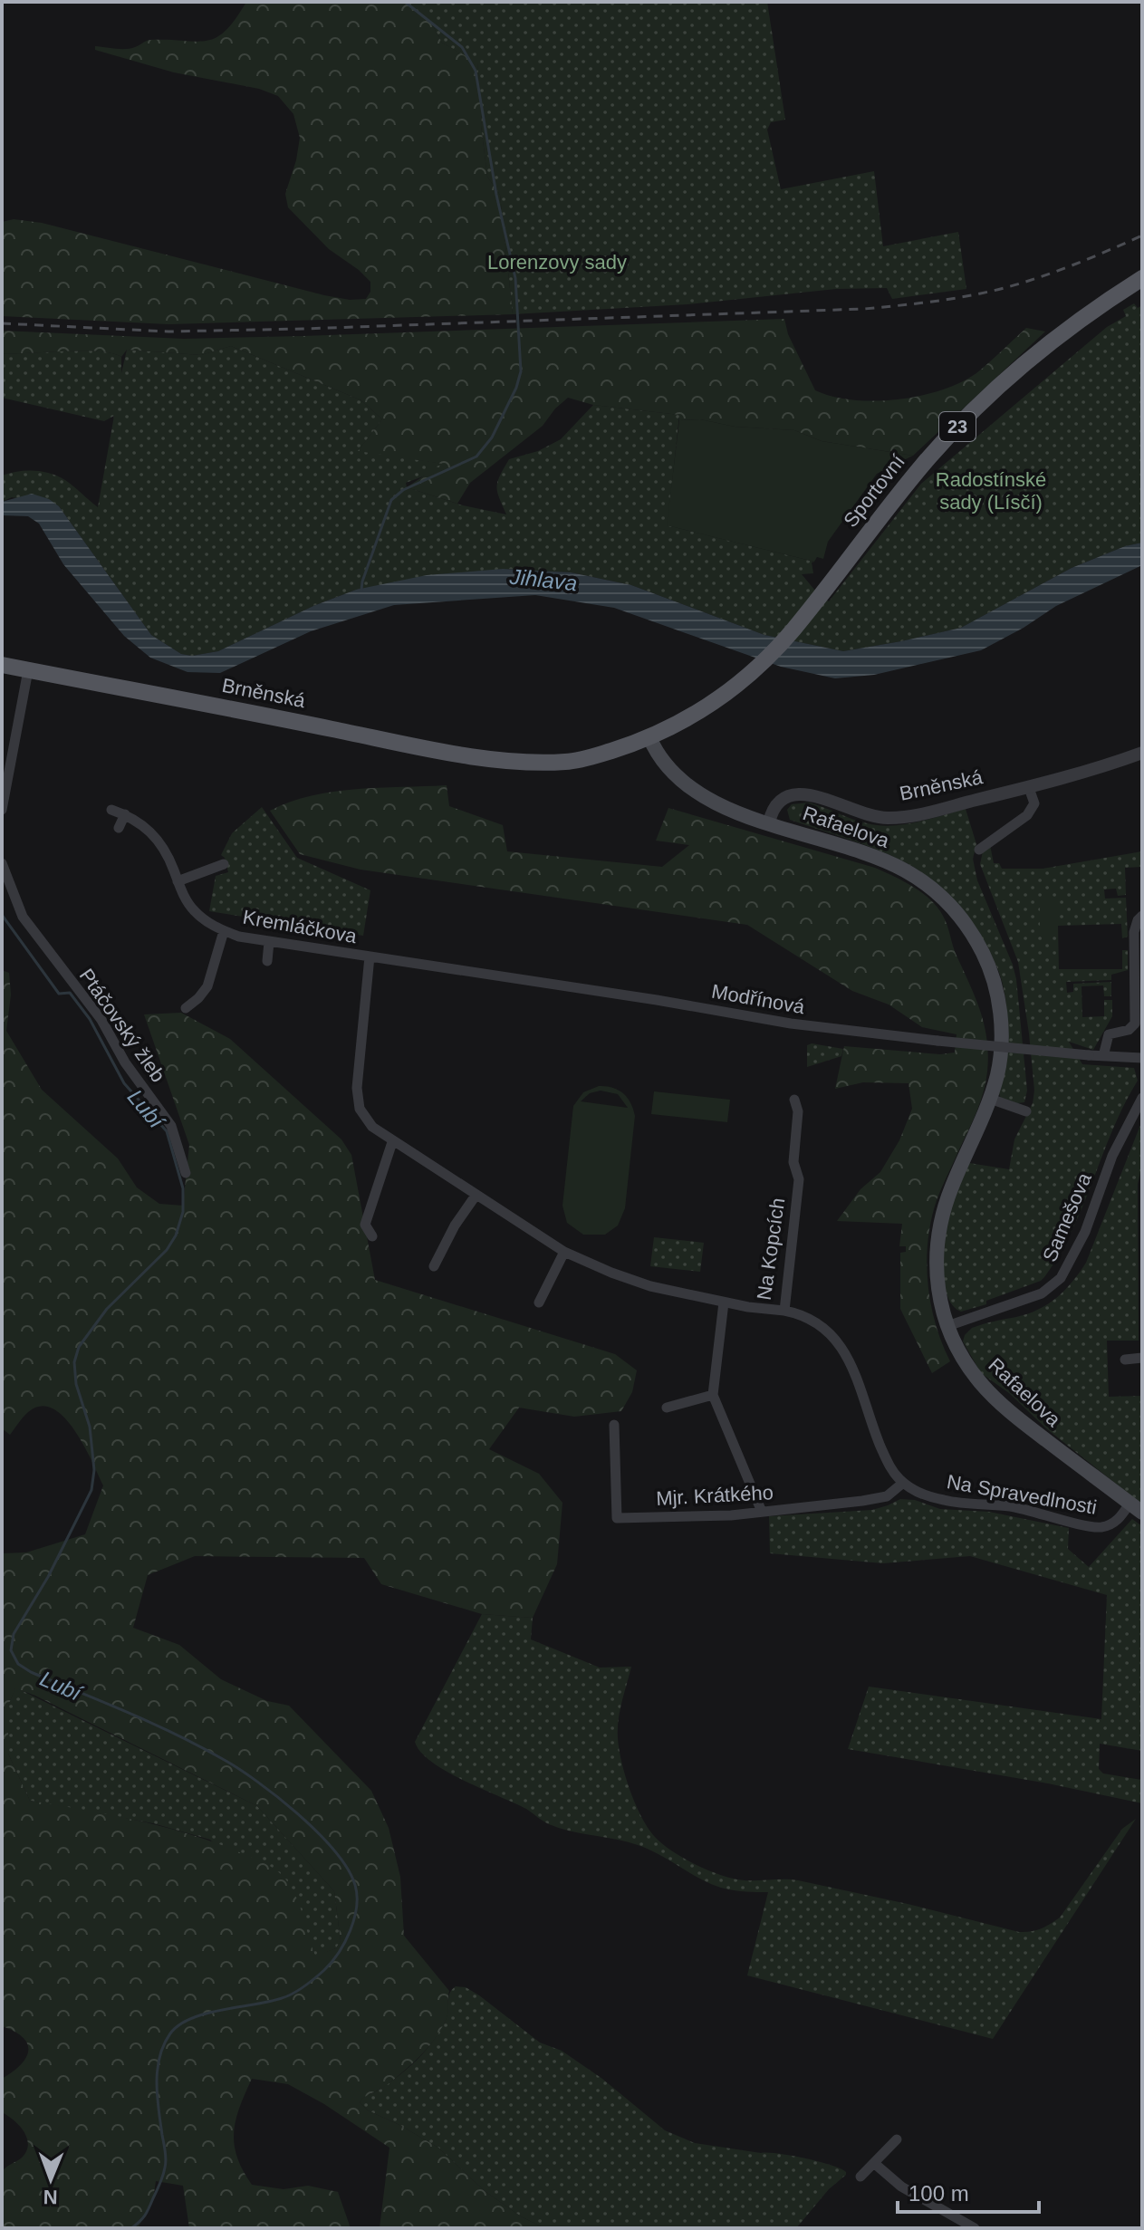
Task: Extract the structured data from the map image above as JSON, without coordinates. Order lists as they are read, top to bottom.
{
  "streets": {
    "main road": [
      "23",
      "Sportovní",
      "Brněnská",
      "Rafaelova"
    ],
    "street": [
      "Kremláčkova",
      "Modřínová",
      "Ptáčovský žleb",
      "Samešova",
      "Na Kopcích",
      "Na Spravedlnosti",
      "Mjr. Krátkého"
    ]
  },
  "crossings": [
    ["Sportovní", "Brněnská"],
    ["Brněnská", "Rafaelova"],
    ["Rafaelova", "Samešova"],
    ["Rafaelova", "Na Spravedlnosti"],
    ["Kremláčkova", "Modřínová"],
    ["Kremláčkova", "Na Kopcích"],
    ["Modřínová", "Na Kopcích"],
    ["Na Spravedlnosti", "Mjr. Krátkého"]
  ],
  "water": ["Jihlava", "Lubí"],
  "parks": ["Lorenzovy sady", "Radostínské sady (Lísčí)"],
  "scale_bar": "100 m",
  "north": "bottom"
}
